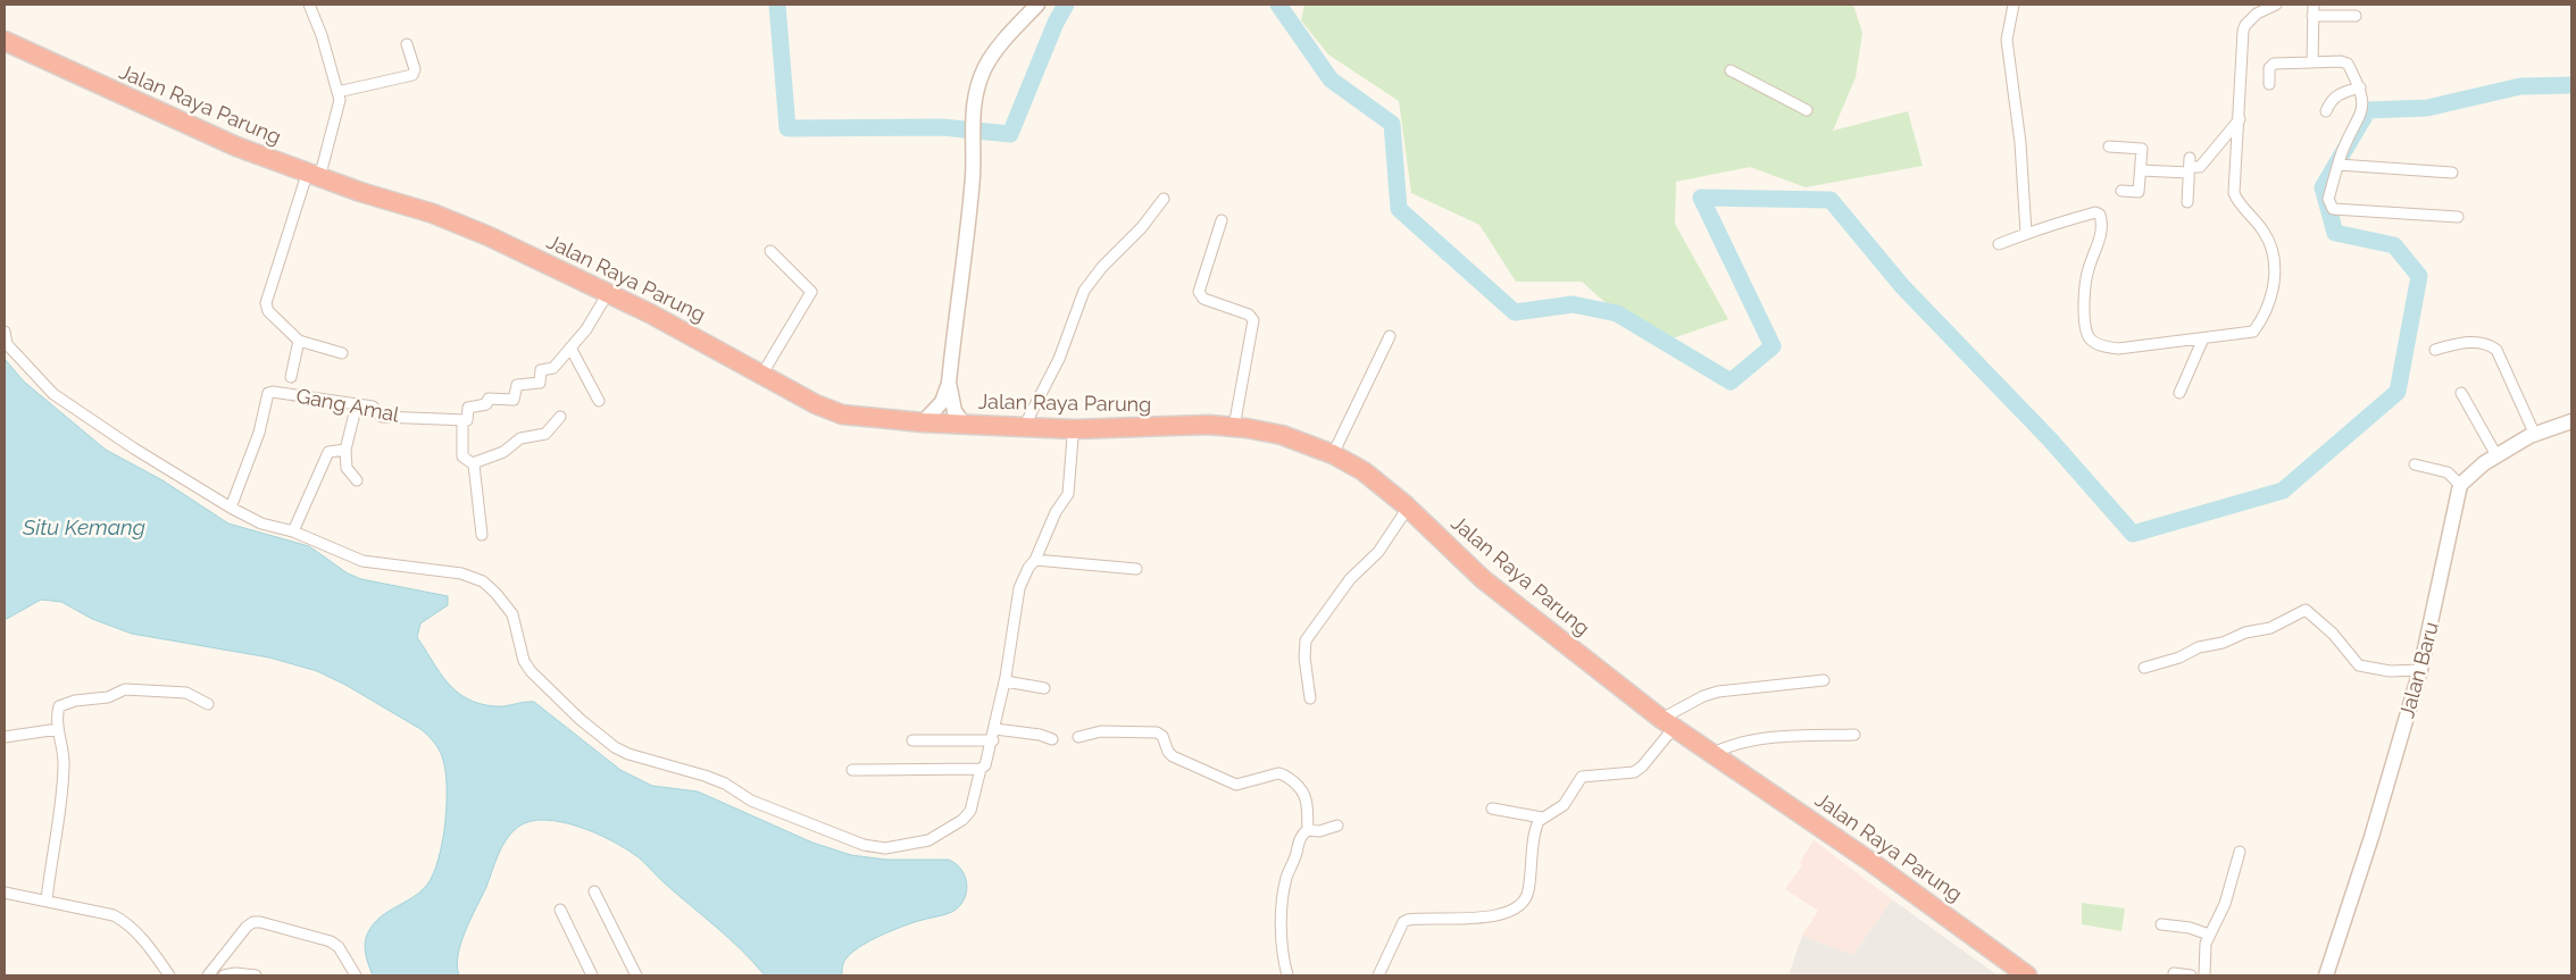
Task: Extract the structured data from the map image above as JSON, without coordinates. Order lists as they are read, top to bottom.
{
  "streets": {
    "highway": ["Jalan Raya Parung"],
    "main road": ["Jalan Baru"],
    "street": ["Gang Amal"]
  },
  "water": ["Situ Kemang"]
}
